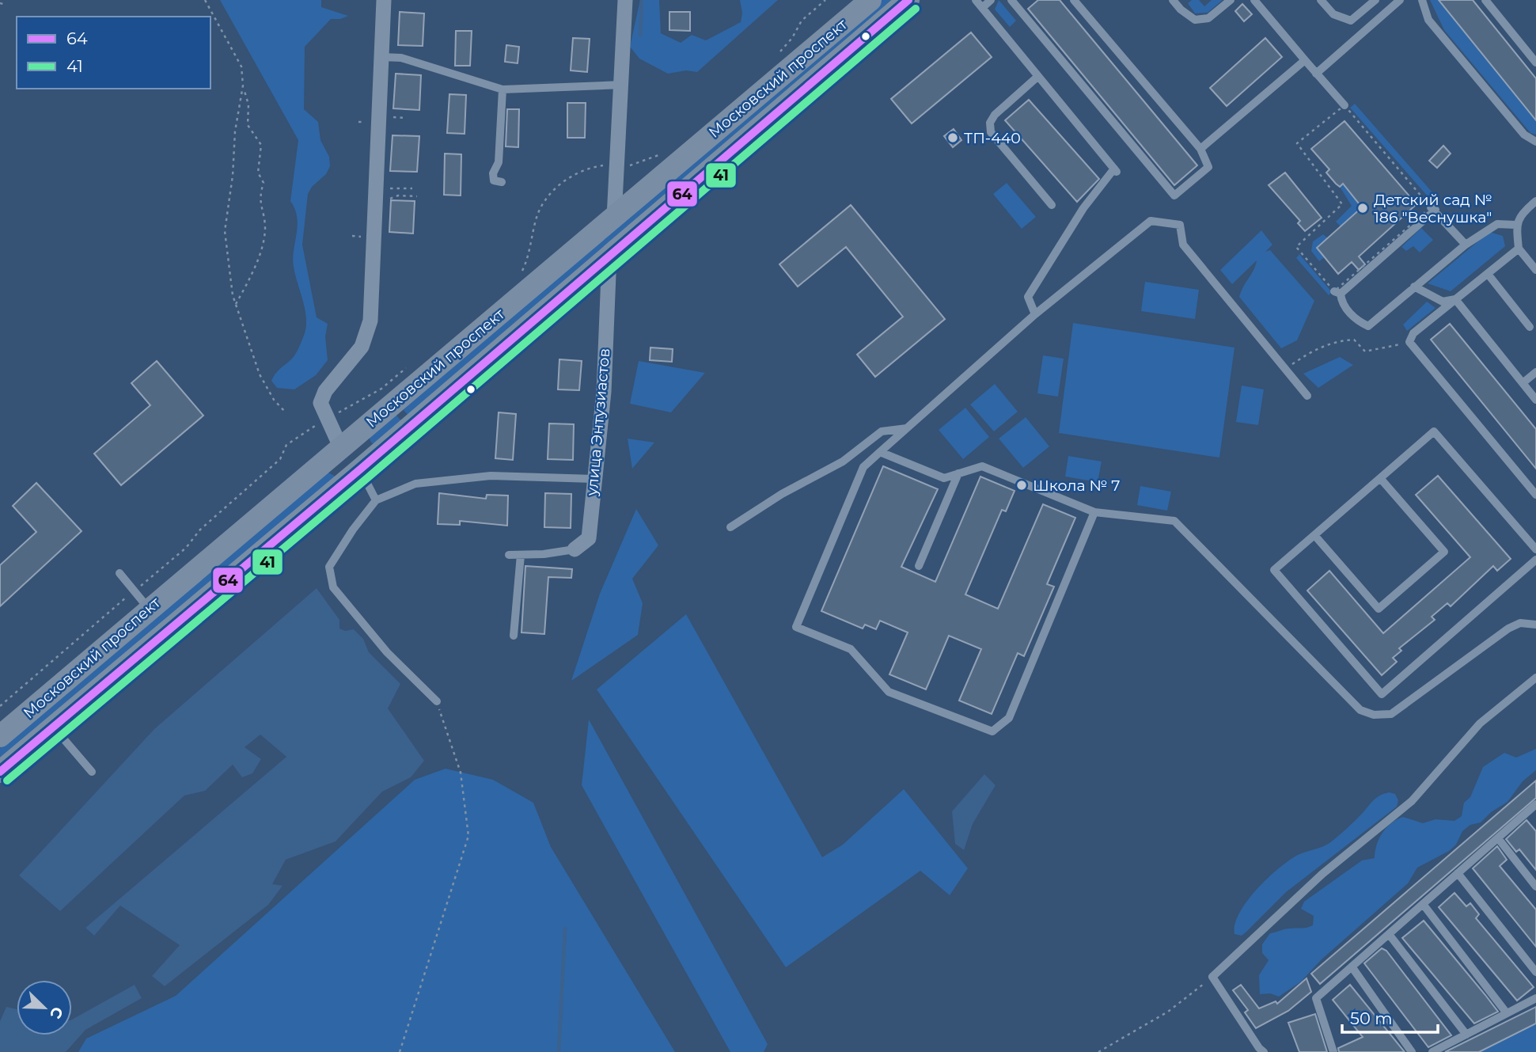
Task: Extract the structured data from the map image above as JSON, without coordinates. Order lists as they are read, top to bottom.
{
  "streets": {
    "main road": ["Московский проспект"],
    "street": ["улица Энтузиастов"]
  },
  "crossings": [
    ["Московский проспект", "улица Энтузиастов"]
  ],
  "places": ["ТП-440", "Детский сад № 186 \"Веснушка\"", "Школа № 7"],
  "lines": ["transit line 64", "transit line 41"],
  "legend": ["64", "41"],
  "scale_bar": "50 m",
  "north": "bottom right"
}
